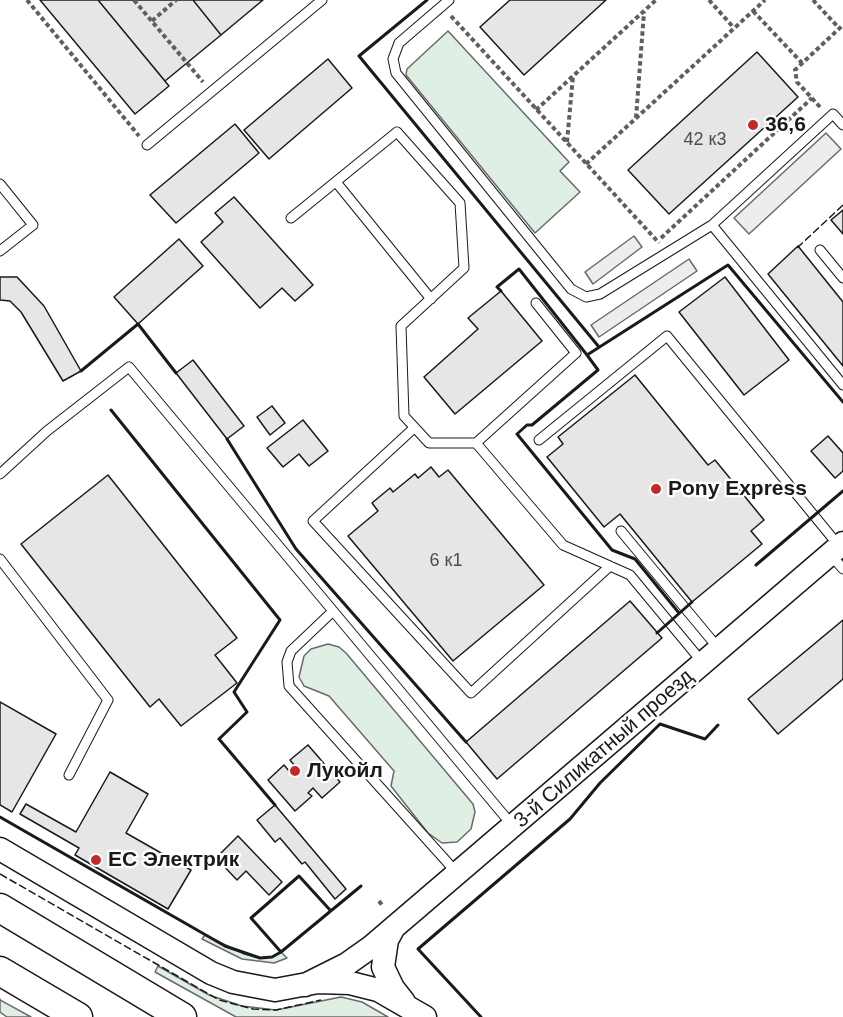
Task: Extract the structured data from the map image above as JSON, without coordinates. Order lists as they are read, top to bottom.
{
  "streets": {
    "street": ["3-й Силикатный проезд"]
  },
  "places": [
    "36,6",
    "Pony Express",
    "Лукойл",
    "ЕС Электрик"
  ],
  "house_numbers": ["42 к3", "6 к1"]
}
